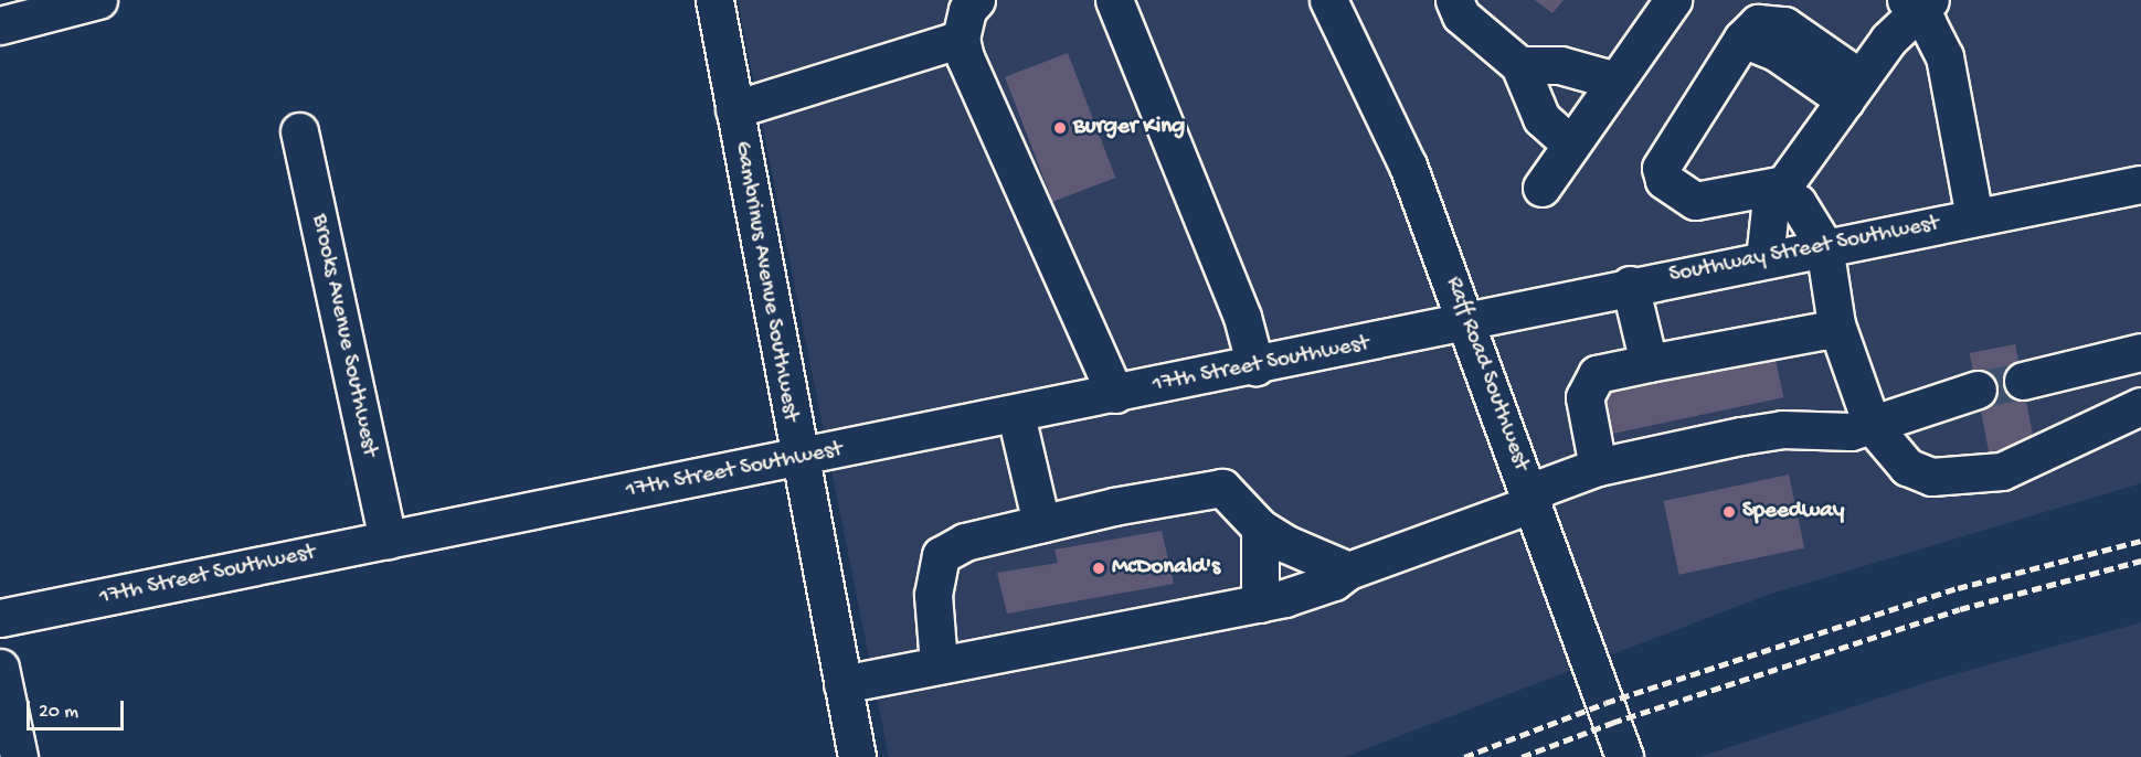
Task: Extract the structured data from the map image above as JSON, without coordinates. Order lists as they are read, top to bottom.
{
  "streets": {
    "main road": [
      "Southway Street Southwest",
      "Gambrinus Avenue Southwest",
      "Brooks Avenue Southwest",
      "17th Street Southwest",
      "Raff Road Southwest"
    ]
  },
  "crossings": [
    ["Southway Street Southwest", "17th Street Southwest"],
    ["Southway Street Southwest", "Raff Road Southwest"],
    ["Gambrinus Avenue Southwest", "17th Street Southwest"],
    ["Brooks Avenue Southwest", "17th Street Southwest"],
    ["17th Street Southwest", "Raff Road Southwest"]
  ],
  "places": ["Burger King", "Speedway", "McDonald's"],
  "scale_bar": "20 m"
}
